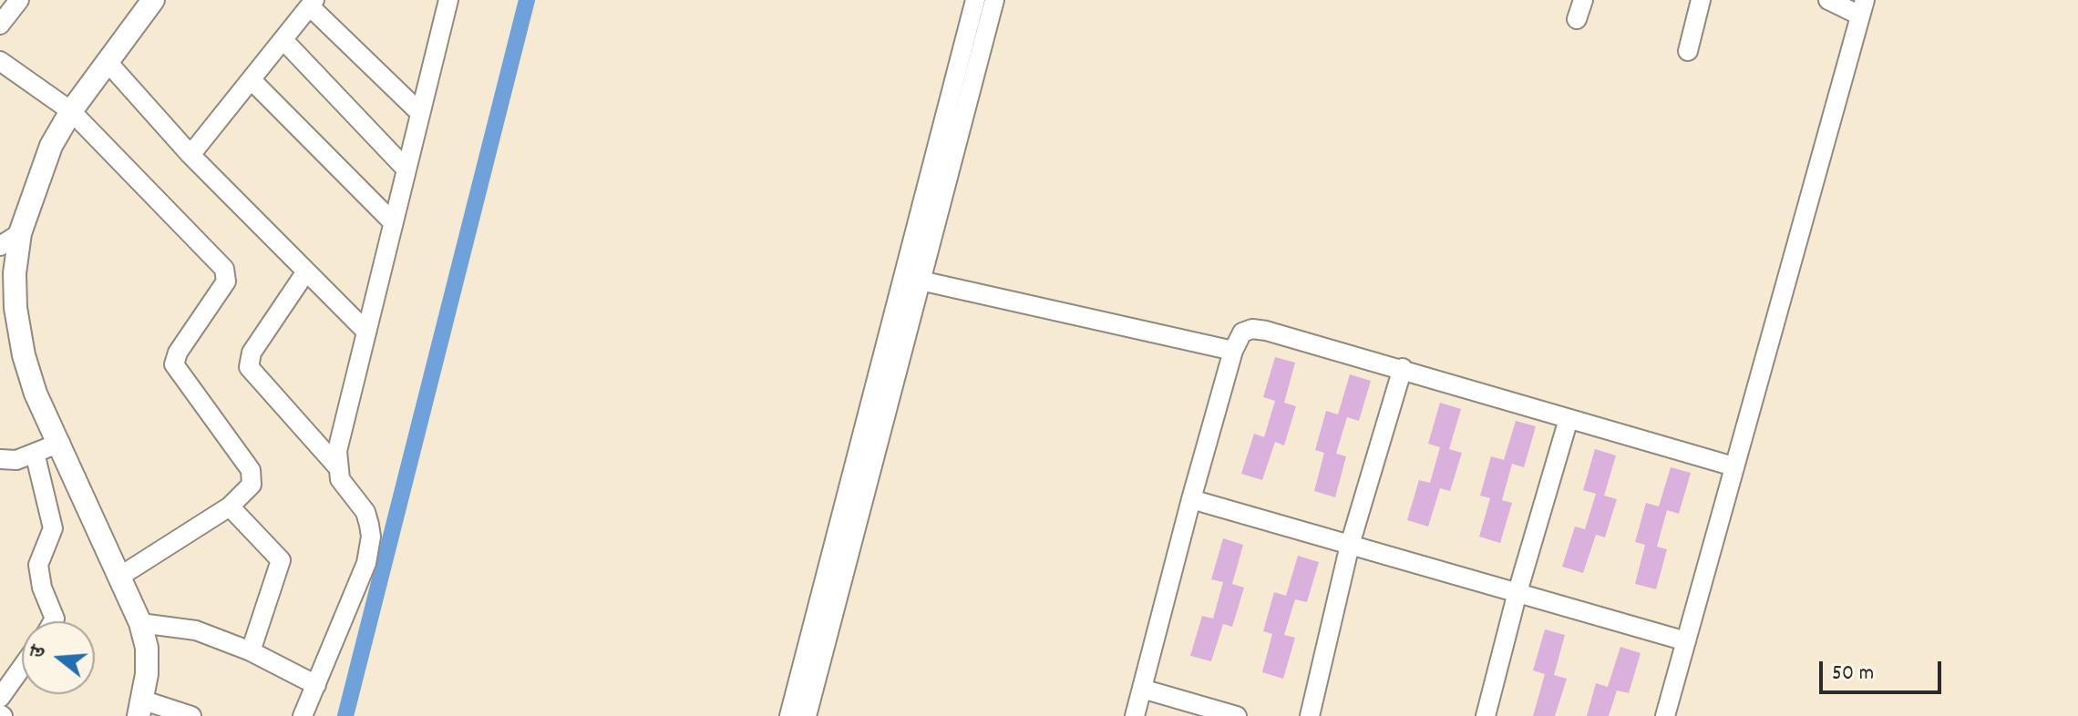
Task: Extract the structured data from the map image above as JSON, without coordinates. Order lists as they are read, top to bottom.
{
  "scale_bar": "50 m",
  "north": "left"
}
